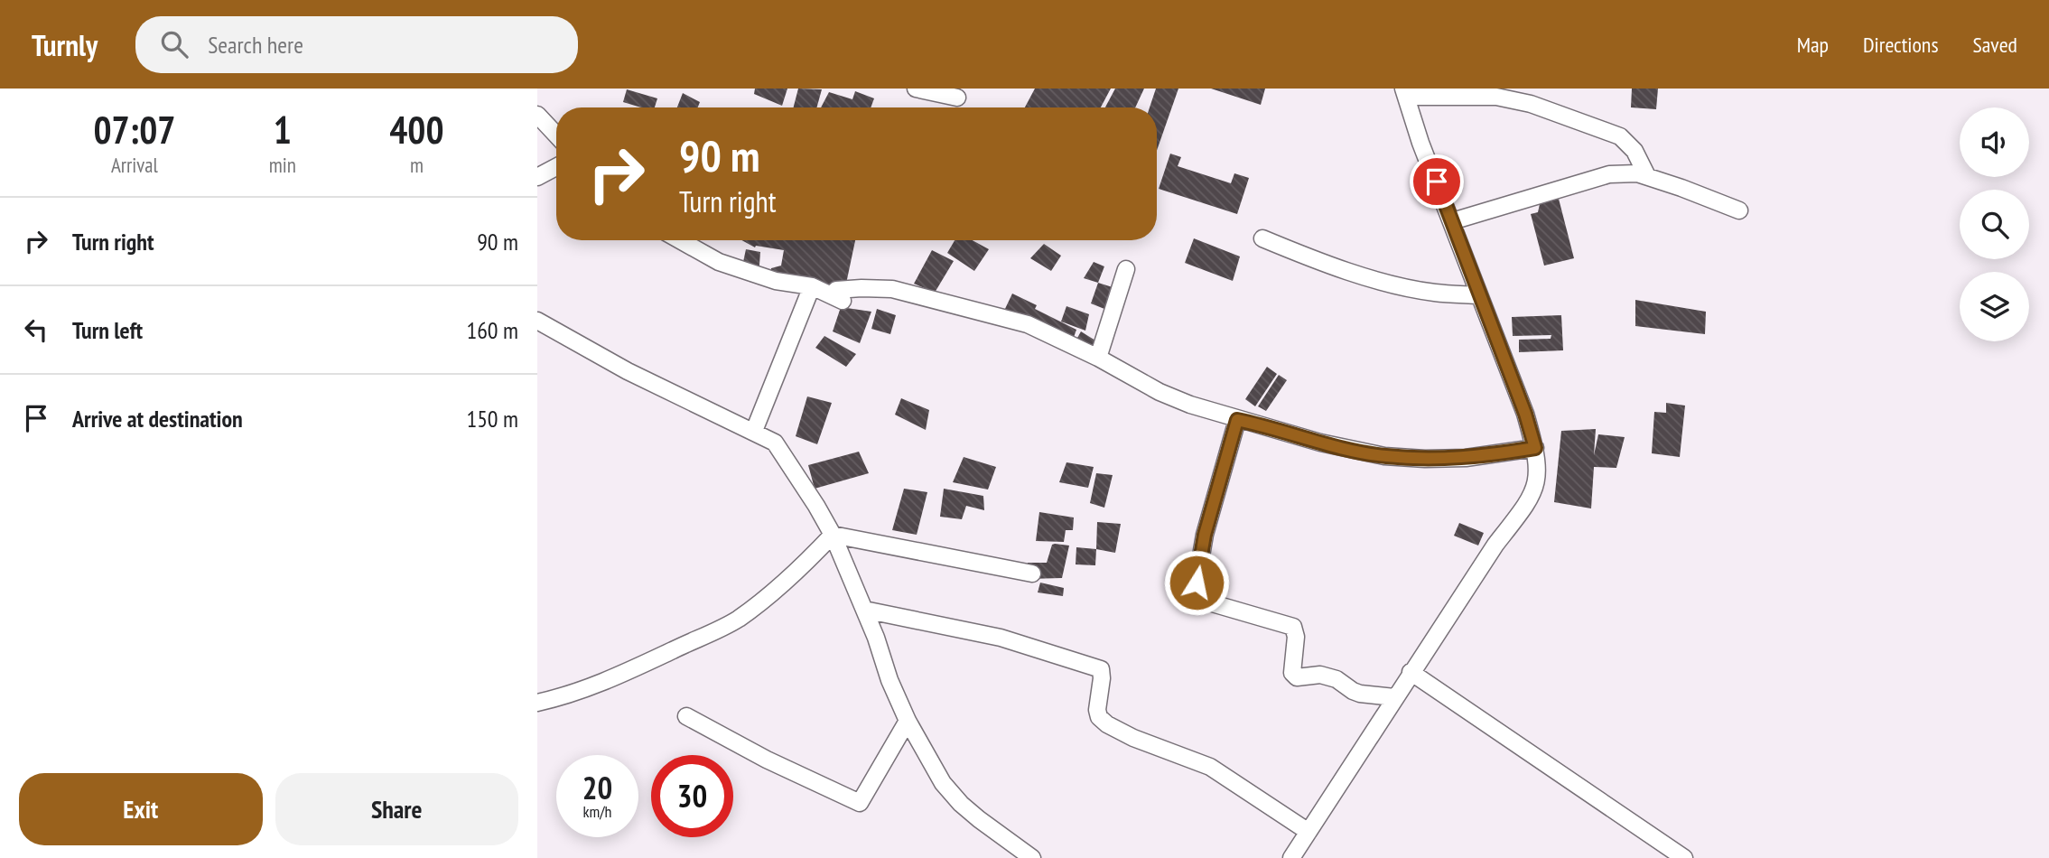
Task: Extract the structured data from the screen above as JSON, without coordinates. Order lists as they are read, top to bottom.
{
  "page": {
    "header": "Turnly",
    "search": "Search here",
    "nav": ["Map", "Directions", "Saved"],
    "eta": [
      "07:07",
      "Arrival",
      "1",
      "min",
      "400",
      "m"
    ],
    "turn": ["90 m", "Turn right"],
    "list": [
      {
        "name": "Turn right",
        "value": "90 m"
      },
      {
        "name": "Turn left",
        "value": "160 m"
      },
      {
        "name": "Arrive at destination",
        "value": "150 m"
      }
    ],
    "speed": "20 km/h",
    "limit": "30",
    "buttons": ["Exit", "Share"]
  }
}
